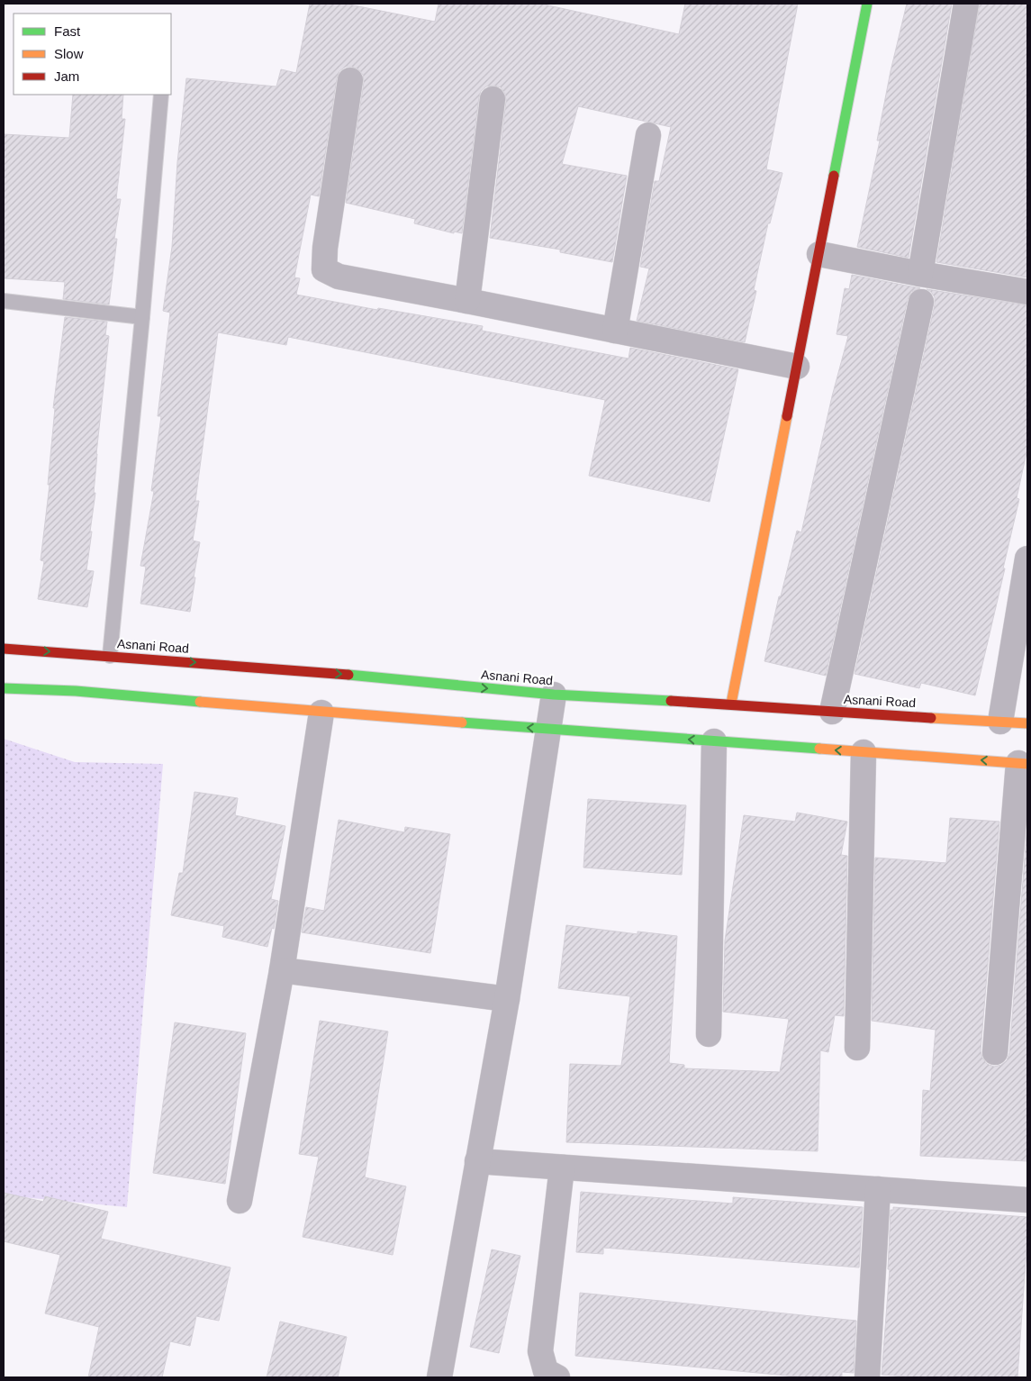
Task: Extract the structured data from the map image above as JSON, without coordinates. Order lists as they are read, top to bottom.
{
  "streets": {
    "street": ["Asnani Road"]
  },
  "legend": ["Fast", "Slow", "Jam"]
}
